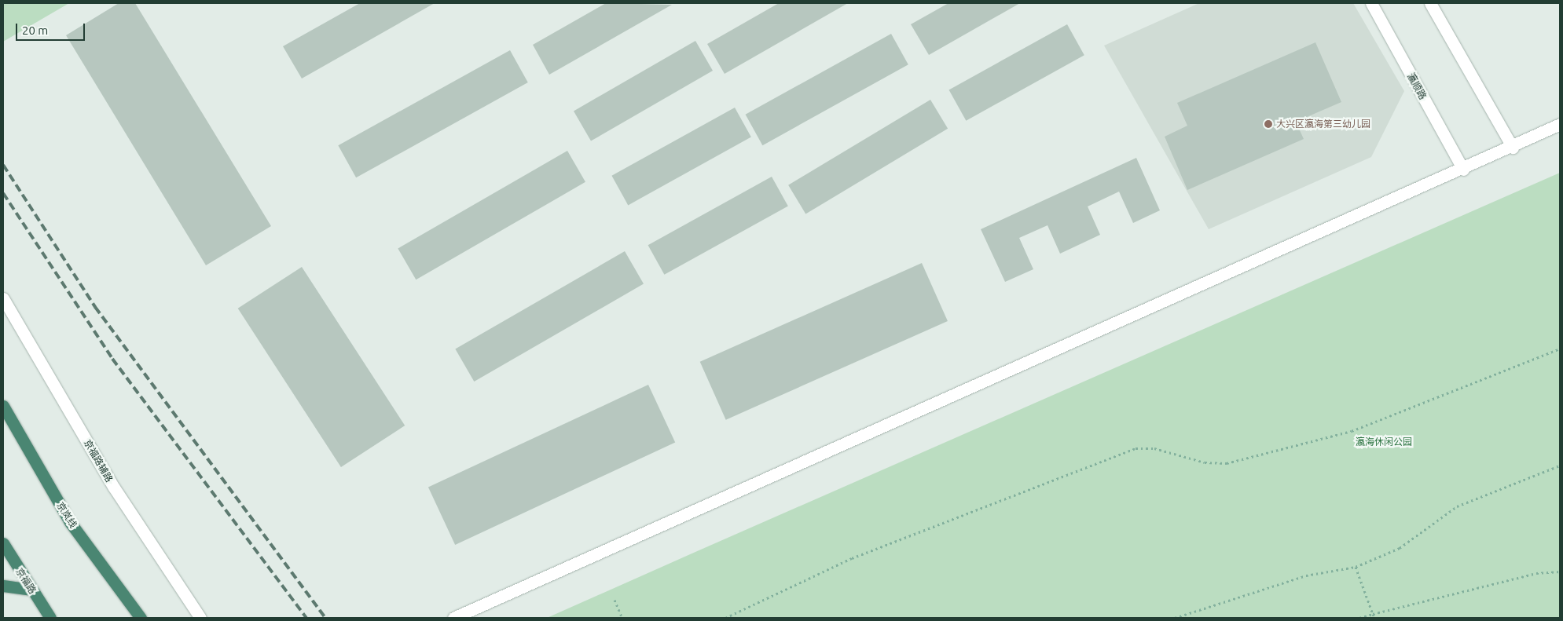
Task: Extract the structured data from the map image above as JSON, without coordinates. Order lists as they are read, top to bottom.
{
  "streets": {
    "highway": ["京岚线", "京福路"],
    "street": ["瀛顺路", "京福路辅路"]
  },
  "parks": ["瀛海休闲公园"],
  "places": ["大兴区瀛海第三幼儿园"],
  "scale_bar": "20 m"
}
